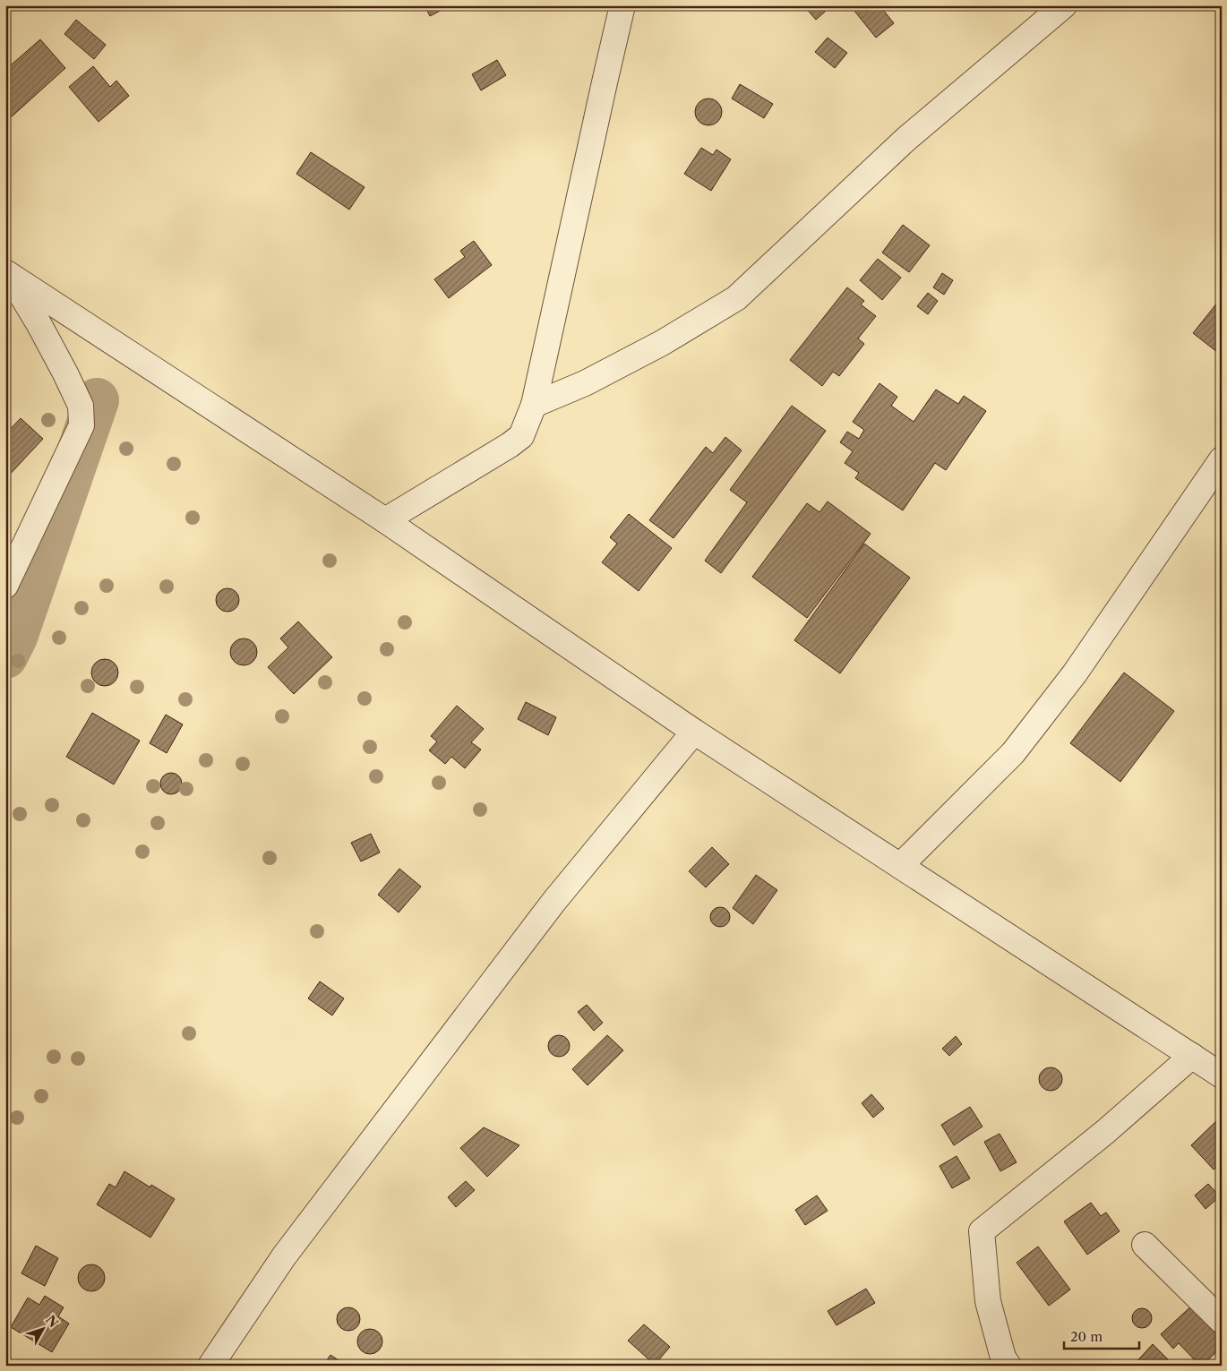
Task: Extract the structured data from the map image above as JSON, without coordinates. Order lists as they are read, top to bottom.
{
  "scale_bar": "20 m",
  "north": "top right"
}
